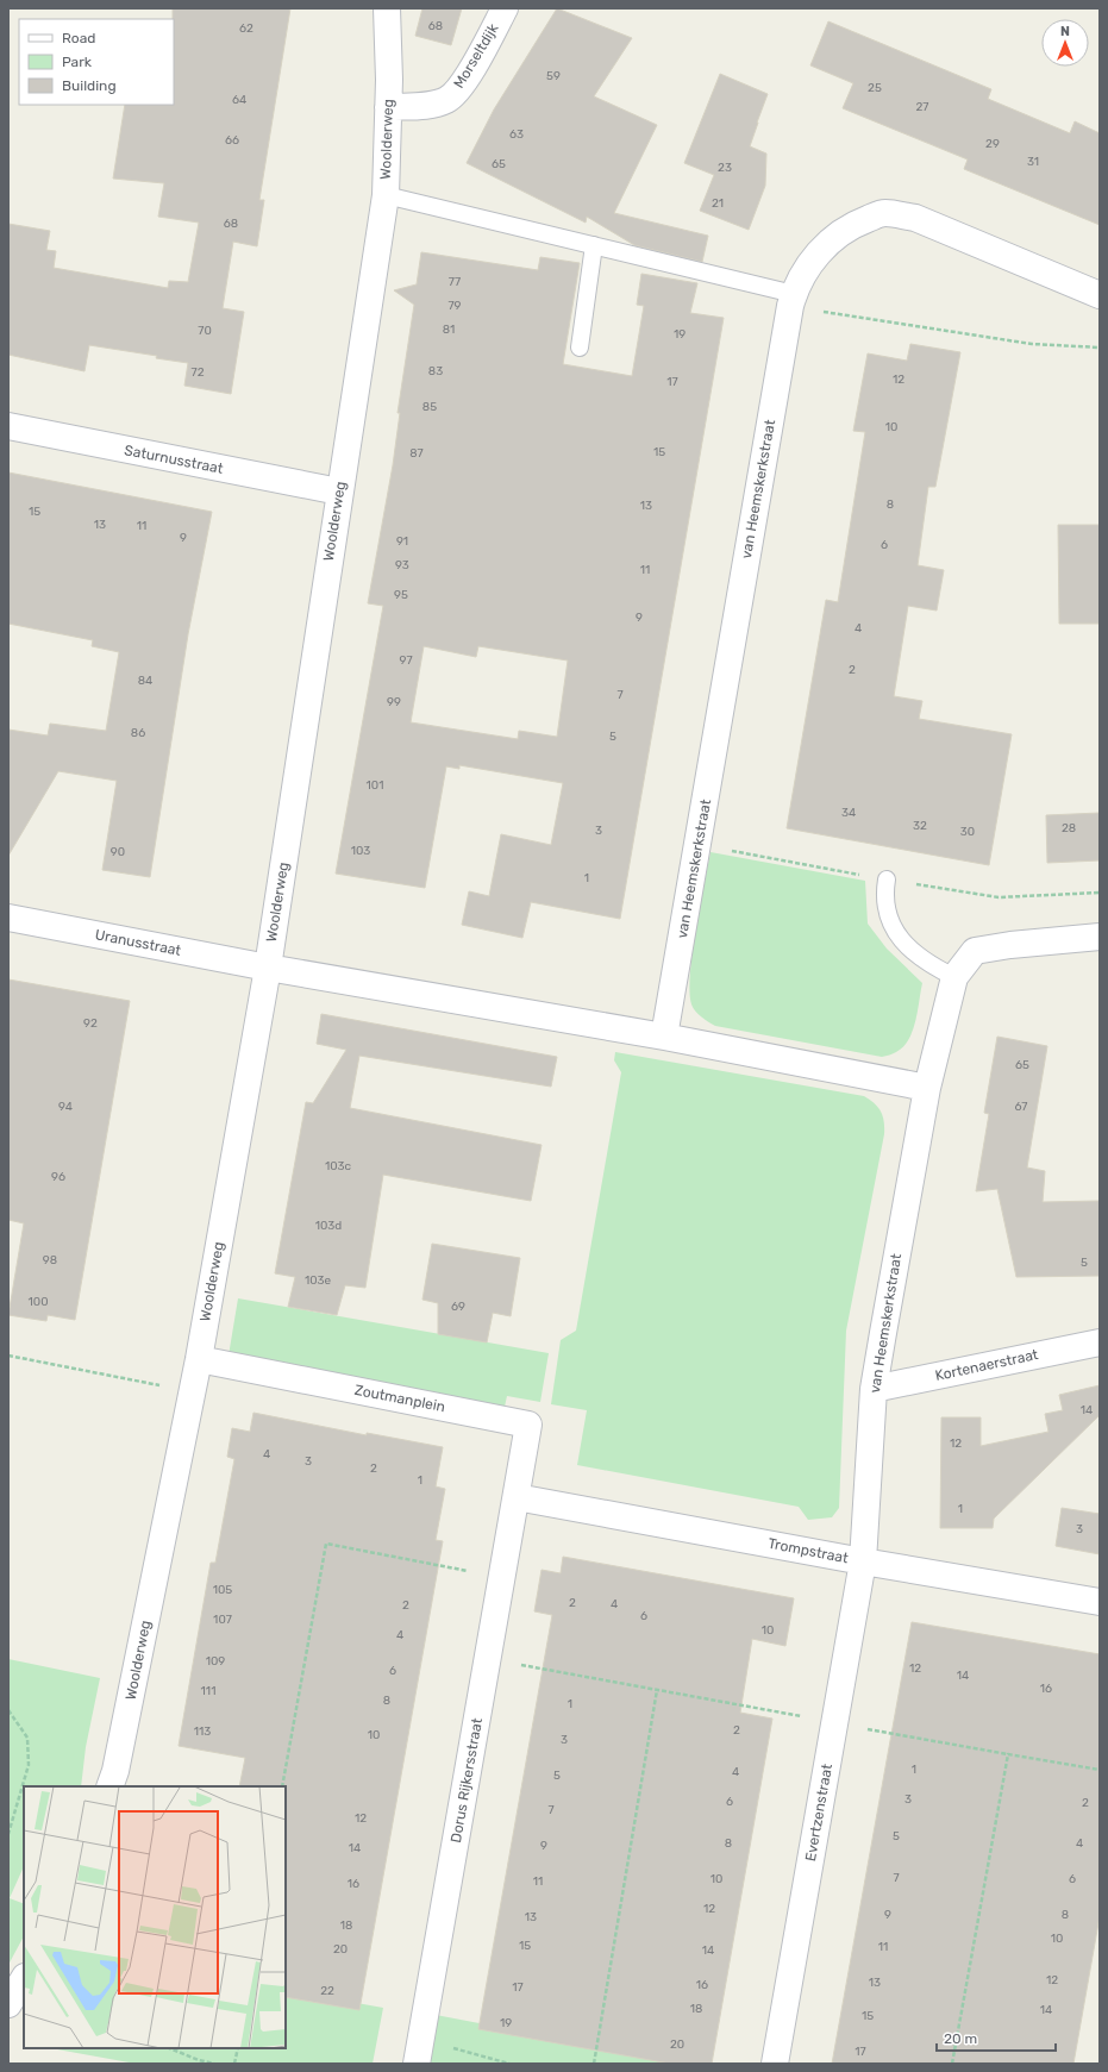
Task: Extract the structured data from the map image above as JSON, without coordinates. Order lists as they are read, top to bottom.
{
  "streets": {
    "street": [
      "Morseltdijk",
      "Woolderweg",
      "Saturnusstraat",
      "van Heemskerkstraat",
      "Uranusstraat",
      "Kortenaerstraat",
      "Zoutmanplein",
      "Trompstraat",
      "Dorus Rijkersstraat",
      "Evertzenstraat"
    ]
  },
  "crossings": [
    ["Morseltdijk", "Woolderweg"],
    ["Woolderweg", "Saturnusstraat"],
    ["Woolderweg", "Uranusstraat"],
    ["Woolderweg", "Zoutmanplein"],
    ["van Heemskerkstraat", "Kortenaerstraat"],
    ["van Heemskerkstraat", "Trompstraat"],
    ["van Heemskerkstraat", "Evertzenstraat"],
    ["Zoutmanplein", "Trompstraat"],
    ["Zoutmanplein", "Dorus Rijkersstraat"],
    ["Trompstraat", "Dorus Rijkersstraat"],
    ["Trompstraat", "Evertzenstraat"]
  ],
  "house_numbers": [
    "68",
    "62",
    "59",
    "25",
    "64",
    "27",
    "63",
    "66",
    "29",
    "31",
    "65",
    "23",
    "21",
    "68",
    "77",
    "79",
    "81",
    "70",
    "19",
    "83",
    "72",
    "12",
    "17",
    "85",
    "10",
    "15",
    "87",
    "8",
    "13",
    "15",
    "13",
    "11",
    "9",
    "91",
    "6",
    "93",
    "11",
    "95",
    "9",
    "4",
    "97",
    "2",
    "84",
    "7",
    "99",
    "86",
    "5",
    "101",
    "34",
    "32",
    "28",
    "3",
    "30",
    "103",
    "90",
    "1",
    "92",
    "65",
    "94",
    "67",
    "103c",
    "96",
    "103d",
    "98",
    "5",
    "103e",
    "100",
    "69",
    "14",
    "12",
    "4",
    "3",
    "2",
    "1",
    "1",
    "3",
    "105",
    "2",
    "4",
    "2",
    "6",
    "107",
    "10",
    "4",
    "109",
    "12",
    "6",
    "14",
    "16",
    "111",
    "8",
    "1",
    "2",
    "113",
    "10",
    "3",
    "1",
    "4",
    "5",
    "3",
    "6",
    "2",
    "7",
    "12",
    "5",
    "8",
    "4",
    "9",
    "14",
    "7",
    "10",
    "6",
    "11",
    "16",
    "12",
    "9",
    "8",
    "13",
    "18",
    "10",
    "15",
    "11",
    "20",
    "14",
    "12",
    "13",
    "16",
    "17",
    "22",
    "18",
    "14",
    "15",
    "19",
    "20",
    "17"
  ],
  "legend": ["Road", "Park", "Building"],
  "scale_bar": "20 m",
  "north": "top"
}
